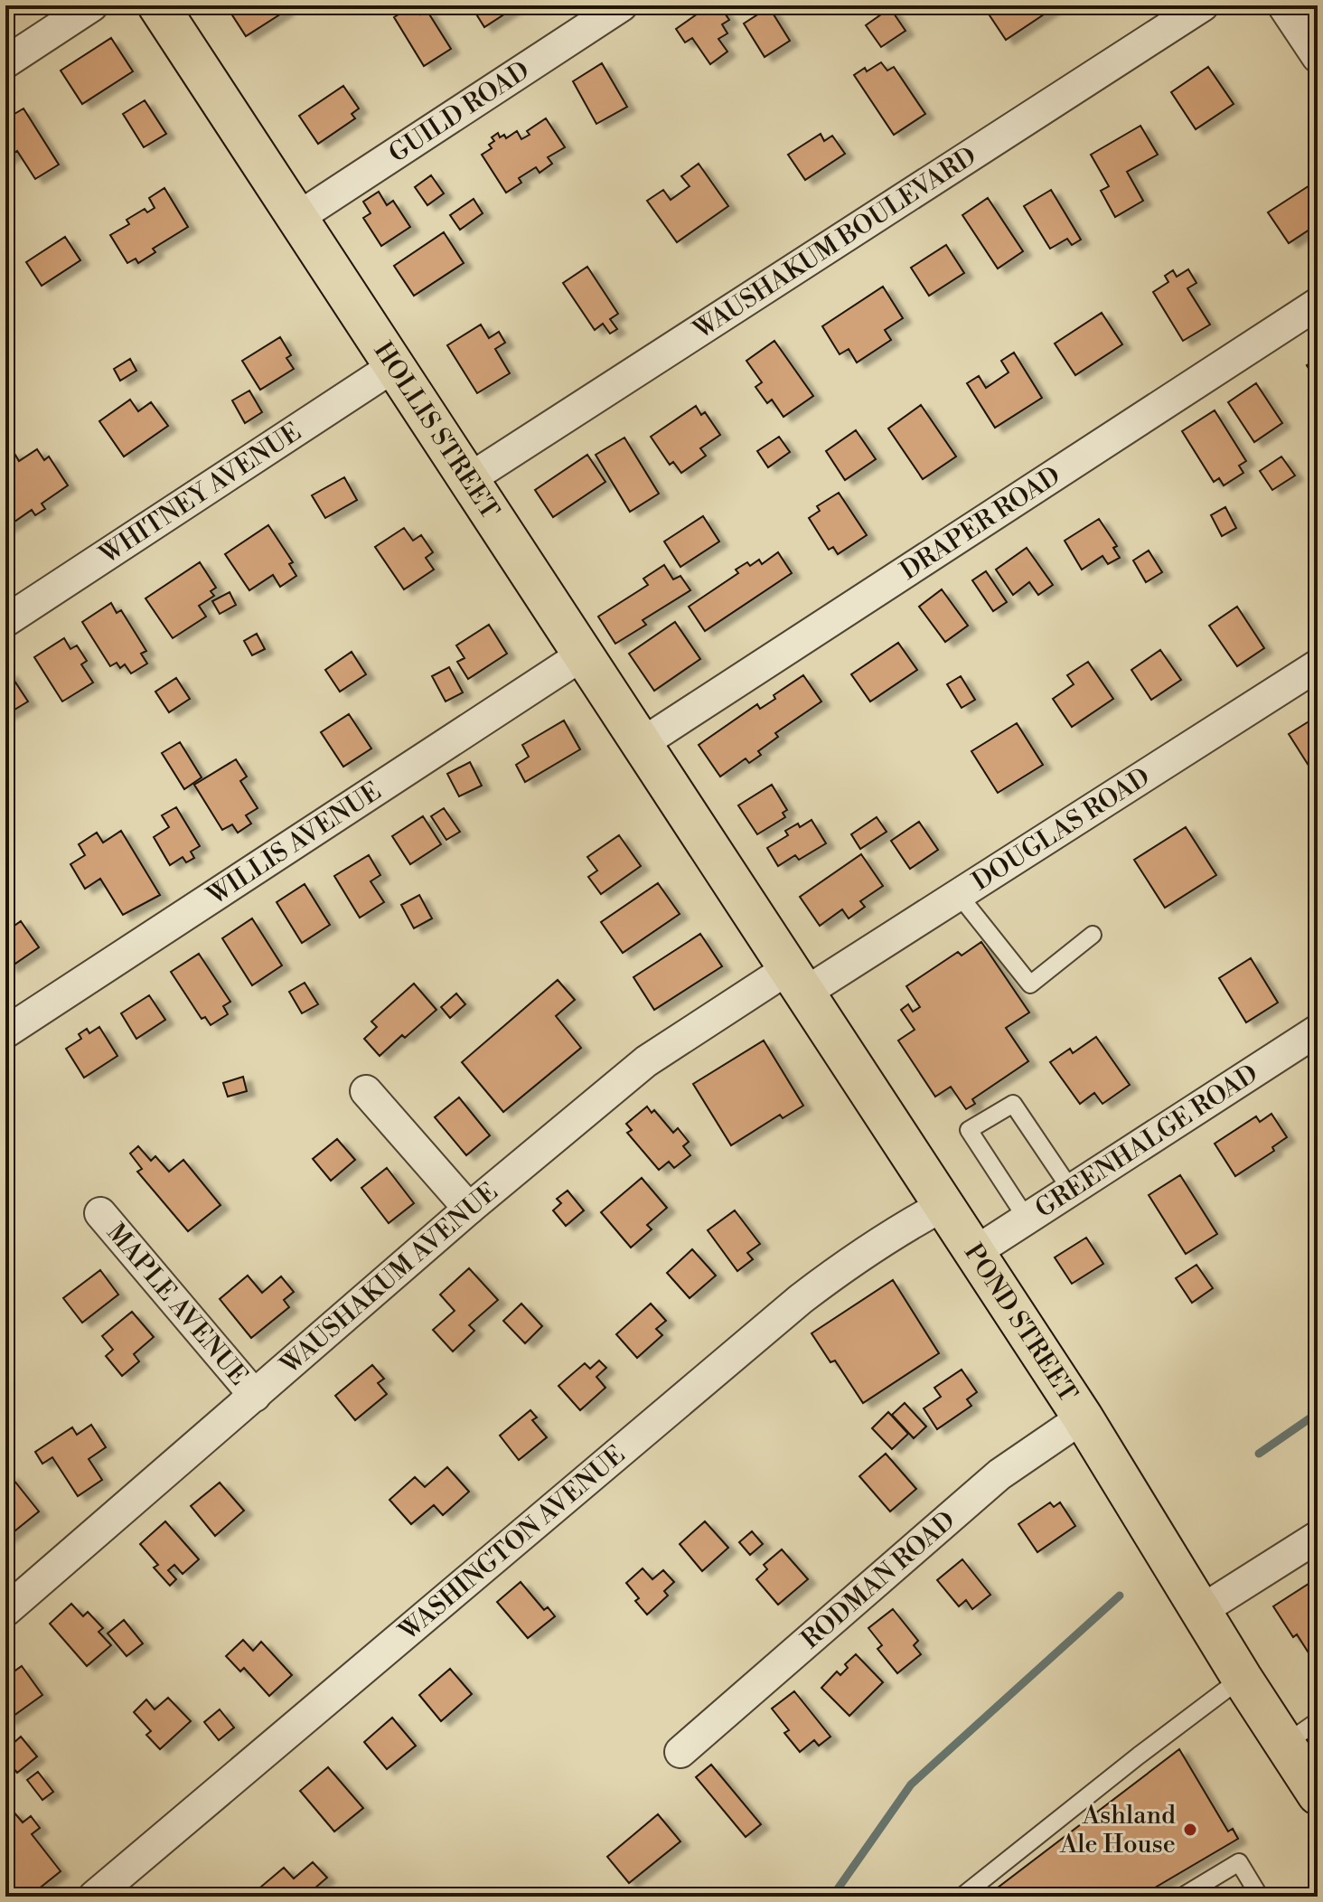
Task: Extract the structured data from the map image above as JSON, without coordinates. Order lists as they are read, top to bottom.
{
  "streets": {
    "main road": ["HOLLIS STREET", "POND STREET"],
    "street": [
      "GUILD ROAD",
      "WAUSHAKUM BOULEVARD",
      "WHITNEY AVENUE",
      "DRAPER ROAD",
      "DOUGLAS ROAD",
      "WILLIS AVENUE",
      "GREENHALGE ROAD",
      "WAUSHAKUM AVENUE",
      "MAPLE AVENUE",
      "WASHINGTON AVENUE",
      "RODMAN ROAD"
    ]
  },
  "crossings": [
    ["GUILD ROAD", "HOLLIS STREET"],
    ["WAUSHAKUM BOULEVARD", "HOLLIS STREET"],
    ["HOLLIS STREET", "WHITNEY AVENUE"],
    ["HOLLIS STREET", "DRAPER ROAD"],
    ["HOLLIS STREET", "WILLIS AVENUE"],
    ["HOLLIS STREET", "POND STREET"],
    ["DOUGLAS ROAD", "WAUSHAKUM AVENUE"],
    ["DOUGLAS ROAD", "POND STREET"],
    ["GREENHALGE ROAD", "POND STREET"],
    ["WAUSHAKUM AVENUE", "MAPLE AVENUE"],
    ["WAUSHAKUM AVENUE", "POND STREET"],
    ["POND STREET", "WASHINGTON AVENUE"],
    ["POND STREET", "RODMAN ROAD"]
  ],
  "places": ["Ashland Ale House"]
}
